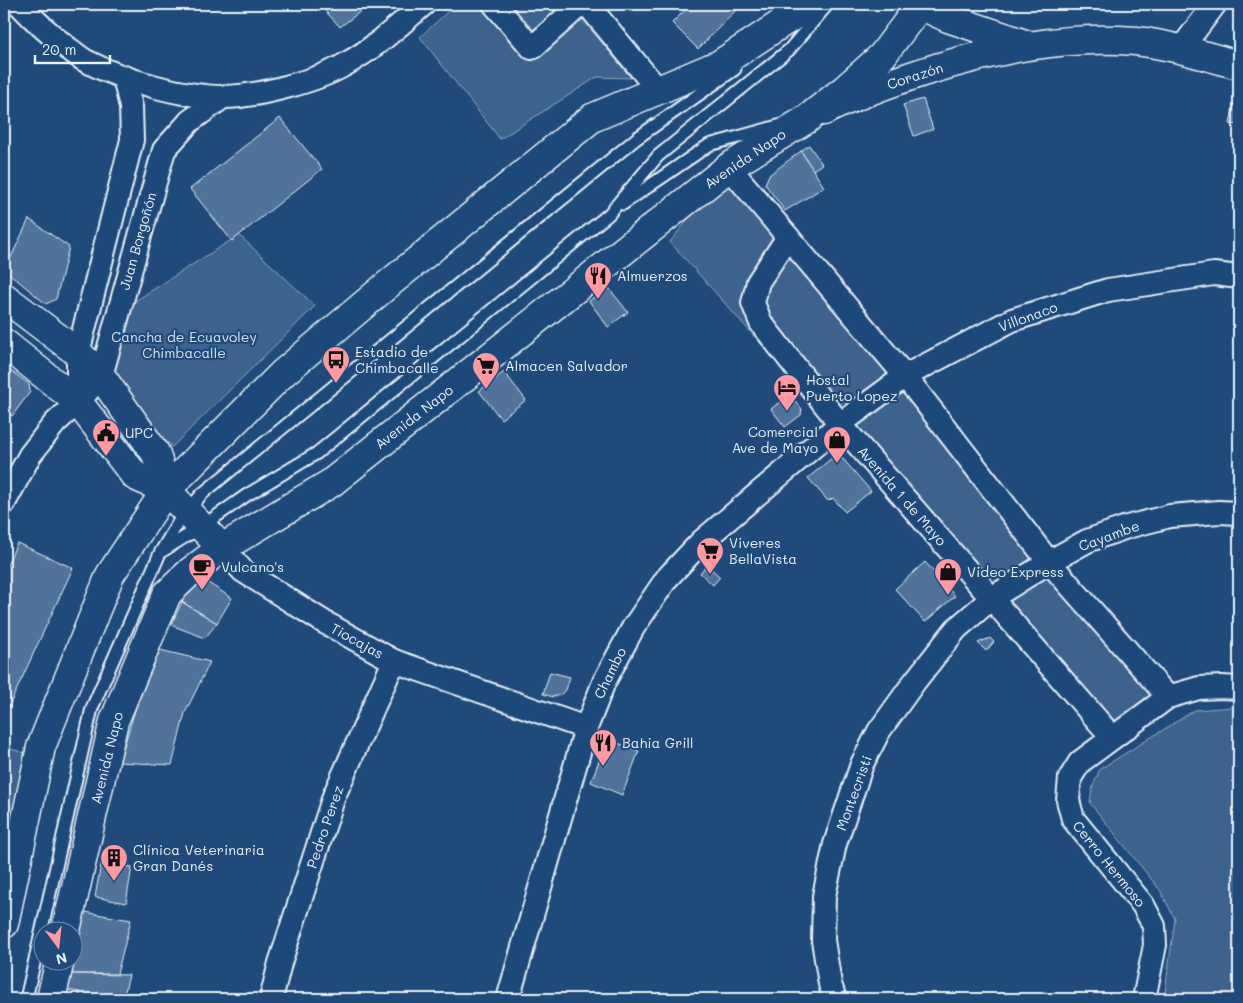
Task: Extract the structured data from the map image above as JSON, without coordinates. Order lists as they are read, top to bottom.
{
  "streets": {
    "main road": ["Corazón", "Avenida Napo", "Tiocajas"],
    "street": [
      "Juan Borgoñón",
      "Villonaco",
      "Avenida 1 de Mayo",
      "Cayambe",
      "Chambo",
      "Montecristi",
      "Pedro Perez",
      "Cerro Hermoso"
    ]
  },
  "crossings": [
    ["Corazón", "Avenida Napo"],
    ["Avenida Napo", "Tiocajas"],
    ["Villonaco", "Avenida 1 de Mayo"],
    ["Villonaco", "Chambo"],
    ["Avenida 1 de Mayo", "Cayambe"],
    ["Avenida 1 de Mayo", "Chambo"],
    ["Avenida 1 de Mayo", "Montecristi"],
    ["Avenida 1 de Mayo", "Cerro Hermoso"],
    ["Cayambe", "Montecristi"],
    ["Tiocajas", "Chambo"],
    ["Tiocajas", "Pedro Perez"]
  ],
  "parks": ["Cancha de Ecuavoley Chimbacalle"],
  "places": {
    "restaurant": ["Almuerzos", "Bahia Grill"],
    "bus stop": ["Estadio de Chimbacalle"],
    "supermarket": ["Almacen Salvador", "Viveres BellaVista"],
    "hotel": ["Hostal Puerto Lopez"],
    "public building": ["UPC"],
    "shop": ["Comercial Ave de Mayo", "Video Express"],
    "cafe": ["Vulcano's"],
    "building": ["Clínica Veterinaria Gran Danés"]
  },
  "scale_bar": "20 m",
  "north": "bottom"
}
